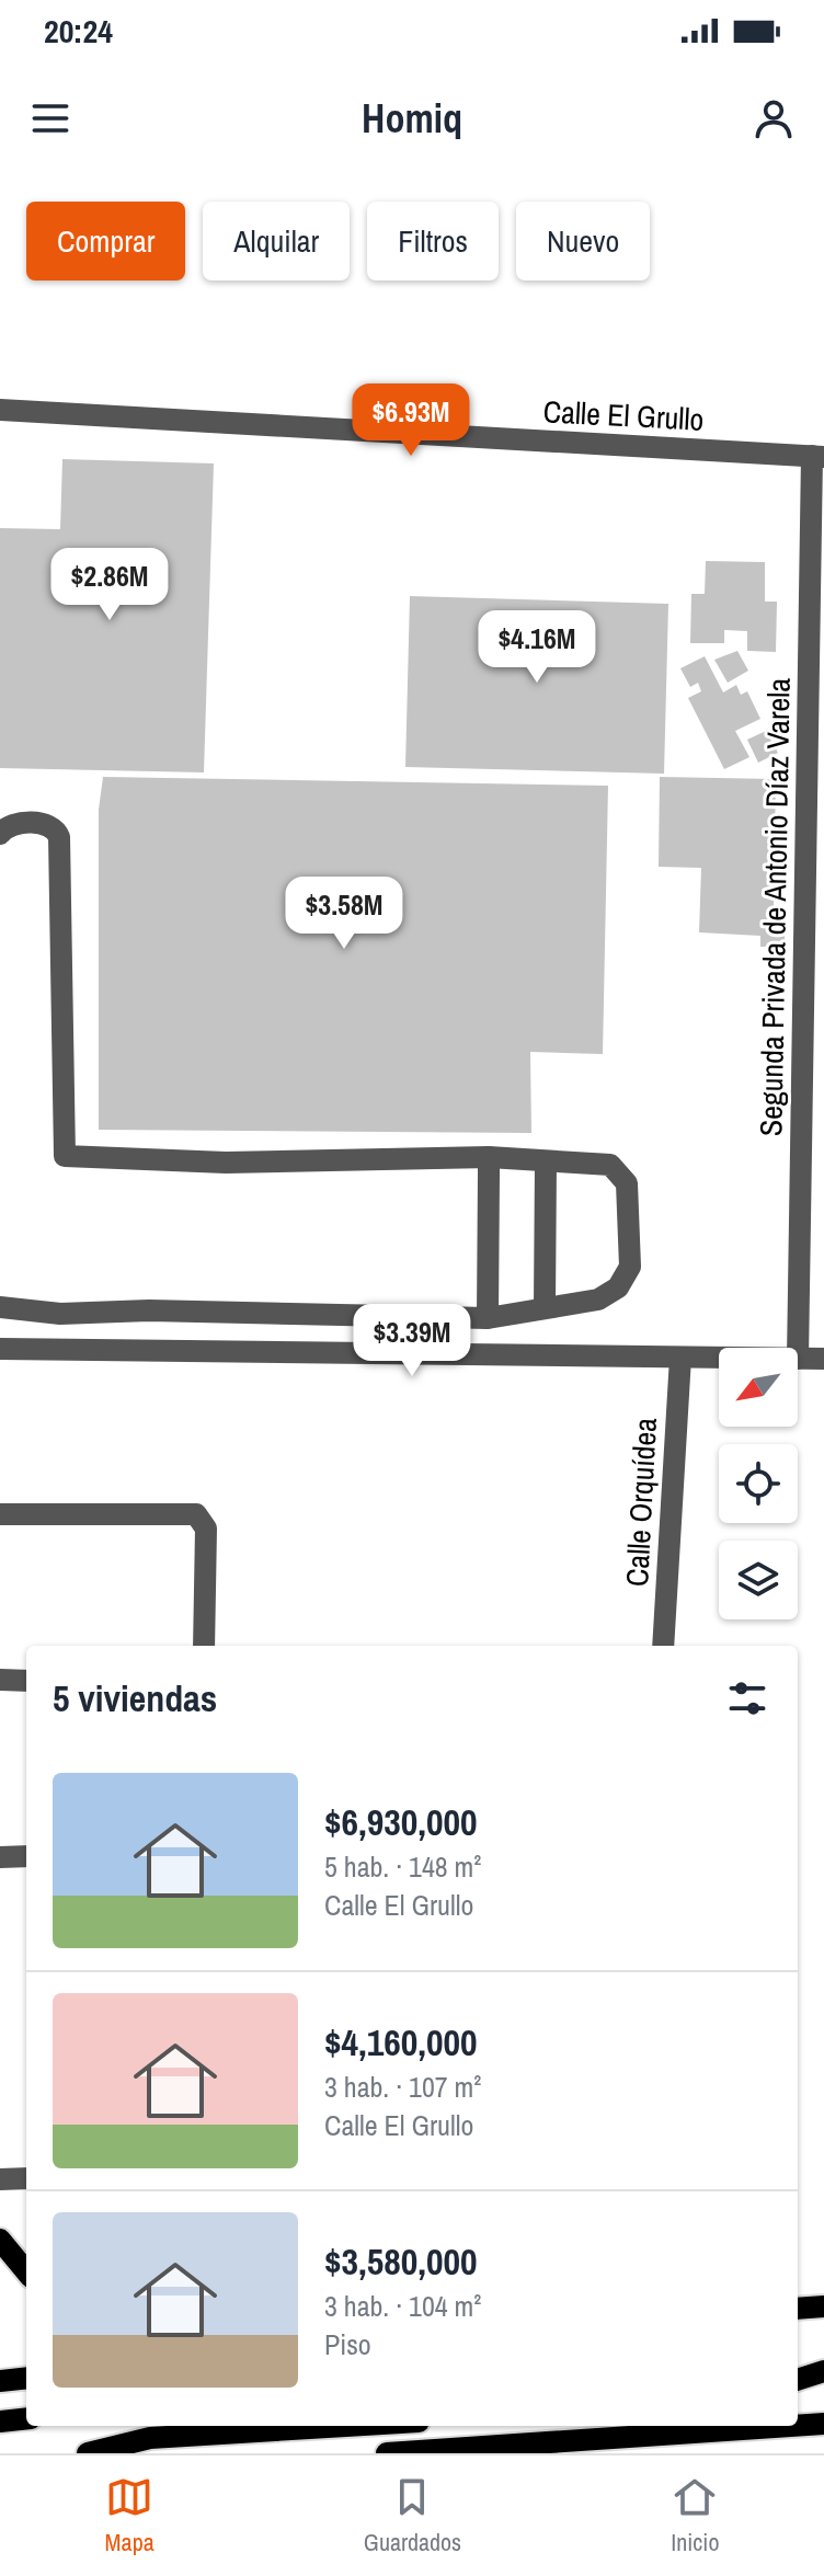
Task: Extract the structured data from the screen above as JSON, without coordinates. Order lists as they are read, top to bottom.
{
  "streets": {
    "street": ["Calle El Grullo", "Segunda Privada de Antonio Díaz Varela", "Calle Orquídea"]
  },
  "crossings": [
    ["Calle El Grullo", "Segunda Privada de Antonio Díaz Varela"]
  ],
  "north": "bottom left",
  "page": {
    "status": "20:24",
    "header": "Homiq",
    "chip": [
      "Comprar",
      "Alquilar",
      "Filtros",
      "Nuevo"
    ],
    "price": [
      "$6.93M",
      "$2.86M",
      "$4.16M",
      "$3.58M",
      "$3.39M"
    ],
    "heading": "5 viviendas",
    "list": [
      {
        "name": "$6,930,000",
        "note": "5 hab. · 148 m² · Calle El Grullo"
      },
      {
        "name": "$4,160,000",
        "note": "3 hab. · 107 m² · Calle El Grullo"
      },
      {
        "name": "$3,580,000",
        "note": "3 hab. · 104 m² · Piso"
      }
    ],
    "tabs": ["Mapa", "Guardados", "Inicio"]
  }
}
